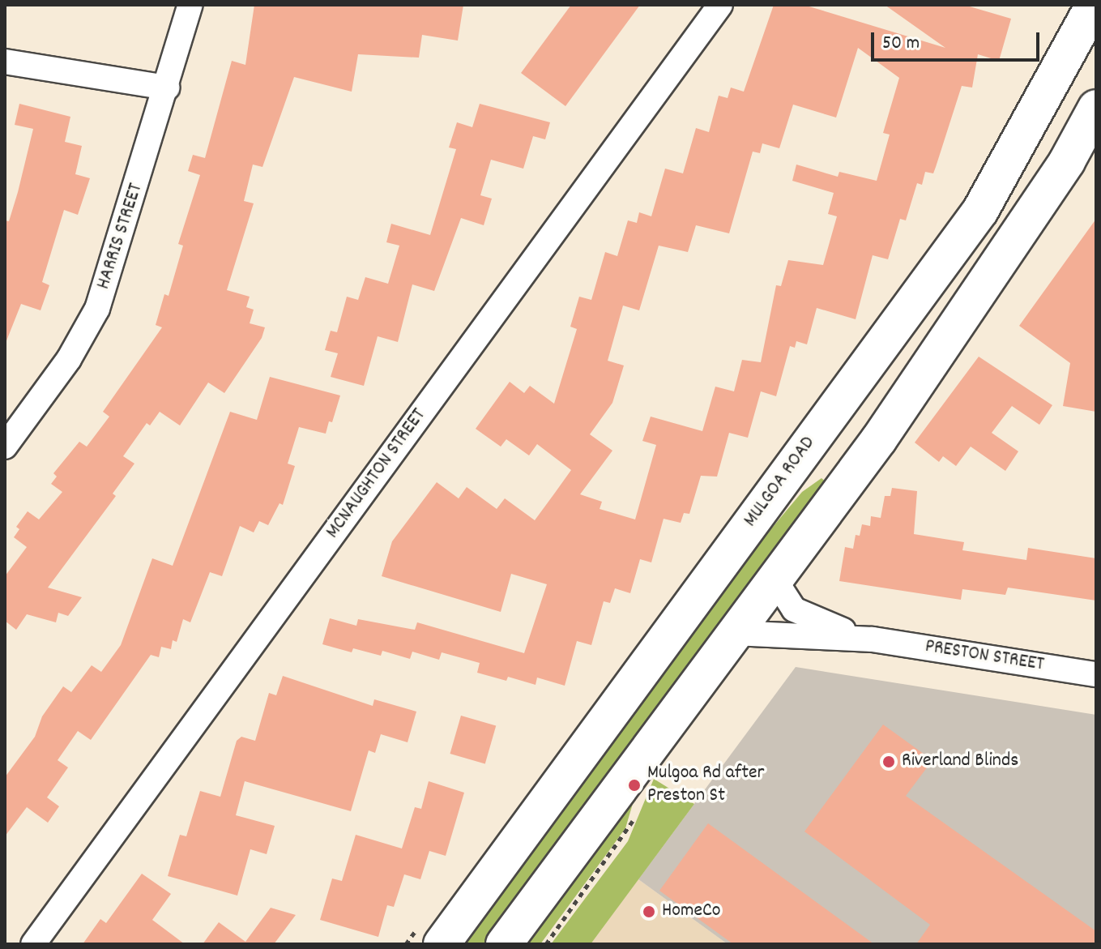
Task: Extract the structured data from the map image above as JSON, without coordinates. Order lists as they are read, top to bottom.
{
  "streets": {
    "main road": ["MULGOA ROAD"],
    "street": ["HARRIS STREET", "MCNAUGHTON STREET", "PRESTON STREET"]
  },
  "places": ["Riverland Blinds", "Mulgoa Rd after Preston St", "HomeCo"],
  "scale_bar": "50 m"
}
